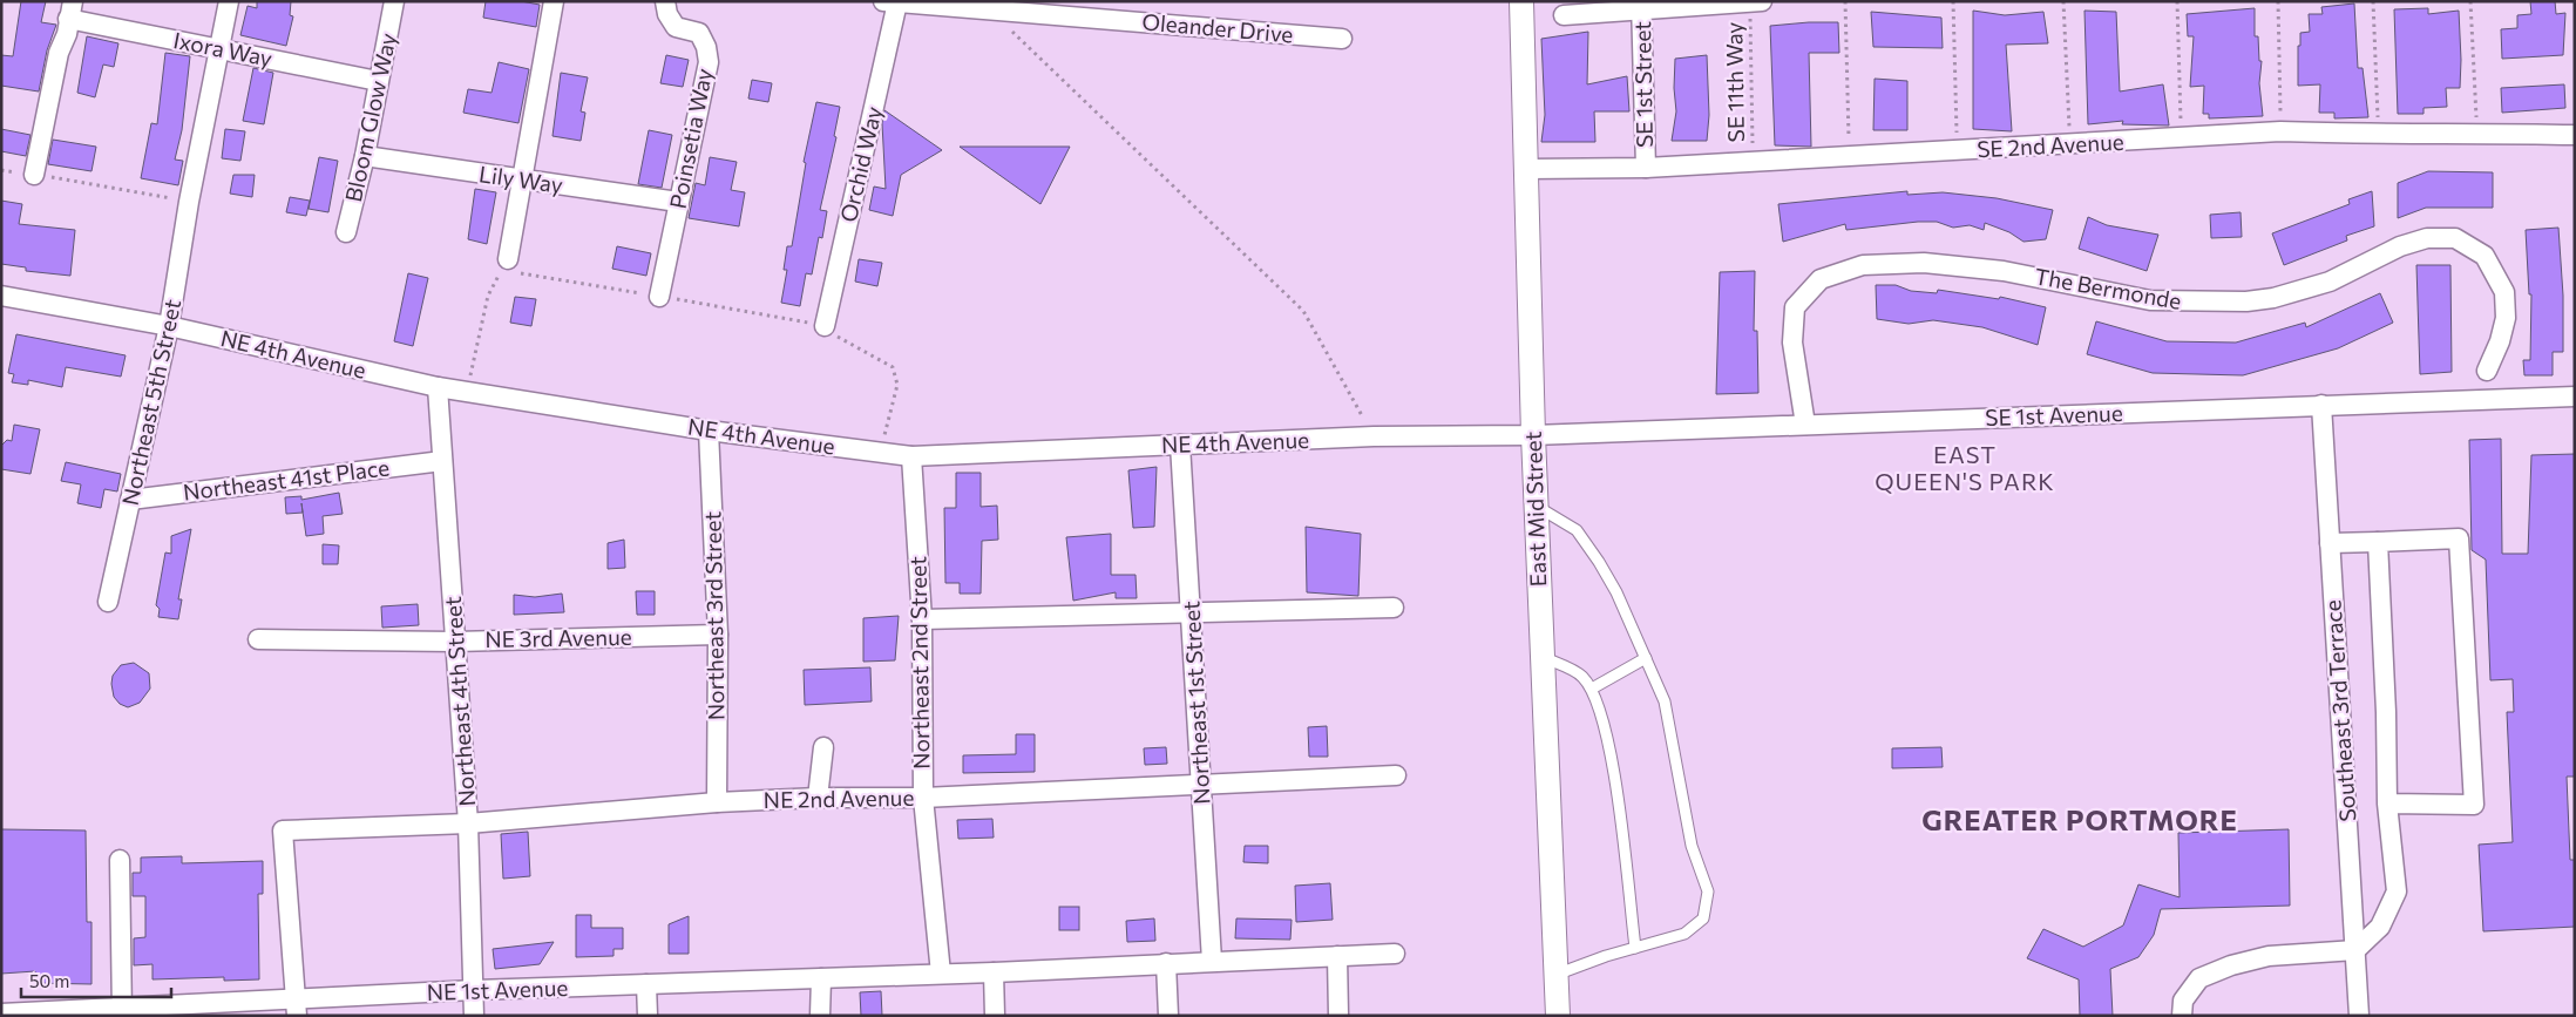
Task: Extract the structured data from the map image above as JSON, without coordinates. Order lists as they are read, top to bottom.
{
  "streets": {
    "street": [
      "Oleander Drive",
      "Ixora Way",
      "SE 1st Street",
      "Bloom Glow Way",
      "Poinsetia Way",
      "SE 2nd Avenue",
      "Orchid Way",
      "Lily Way",
      "The Bermonde",
      "NE 4th Avenue",
      "Northeast 5th Street",
      "SE 1st Avenue",
      "Northeast 41st Place",
      "East Mid Street",
      "Northeast 3rd Street",
      "NE 3rd Avenue",
      "Northeast 2nd Street",
      "Northeast 4th Street",
      "Northeast 1st Street",
      "Southeast 3rd Terrace",
      "NE 2nd Avenue",
      "NE 1st Avenue"
    ],
    "path": ["SE 11th Way"]
  },
  "crossings": [
    ["Oleander Drive", "Orchid Way"],
    ["Ixora Way", "Bloom Glow Way"],
    ["Ixora Way", "Northeast 5th Street"],
    ["SE 11th Way", "SE 2nd Avenue"],
    ["SE 1st Street", "SE 2nd Avenue"],
    ["Bloom Glow Way", "Lily Way"],
    ["Poinsetia Way", "Lily Way"],
    ["SE 2nd Avenue", "East Mid Street"],
    ["The Bermonde", "SE 1st Avenue"],
    ["NE 4th Avenue", "Northeast 5th Street"],
    ["NE 4th Avenue", "SE 1st Avenue"],
    ["NE 4th Avenue", "East Mid Street"],
    ["NE 4th Avenue", "Northeast 3rd Street"],
    ["NE 4th Avenue", "Northeast 2nd Street"],
    ["NE 4th Avenue", "Northeast 4th Street"],
    ["NE 4th Avenue", "Northeast 1st Street"],
    ["Northeast 5th Street", "Northeast 41st Place"],
    ["SE 1st Avenue", "East Mid Street"],
    ["SE 1st Avenue", "Southeast 3rd Terrace"],
    ["Northeast 41st Place", "Northeast 4th Street"],
    ["Northeast 3rd Street", "NE 3rd Avenue"],
    ["Northeast 3rd Street", "NE 2nd Avenue"],
    ["NE 3rd Avenue", "Northeast 4th Street"],
    ["Northeast 2nd Street", "NE 2nd Avenue"],
    ["Northeast 2nd Street", "NE 1st Avenue"],
    ["Northeast 4th Street", "NE 2nd Avenue"],
    ["Northeast 4th Street", "NE 1st Avenue"],
    ["Northeast 1st Street", "NE 2nd Avenue"],
    ["Northeast 1st Street", "NE 1st Avenue"],
    ["NE 2nd Avenue", "NE 1st Avenue"]
  ],
  "districts": ["EAST QUEEN'S PARK", "GREATER PORTMORE"],
  "scale_bar": "50 m"
}
